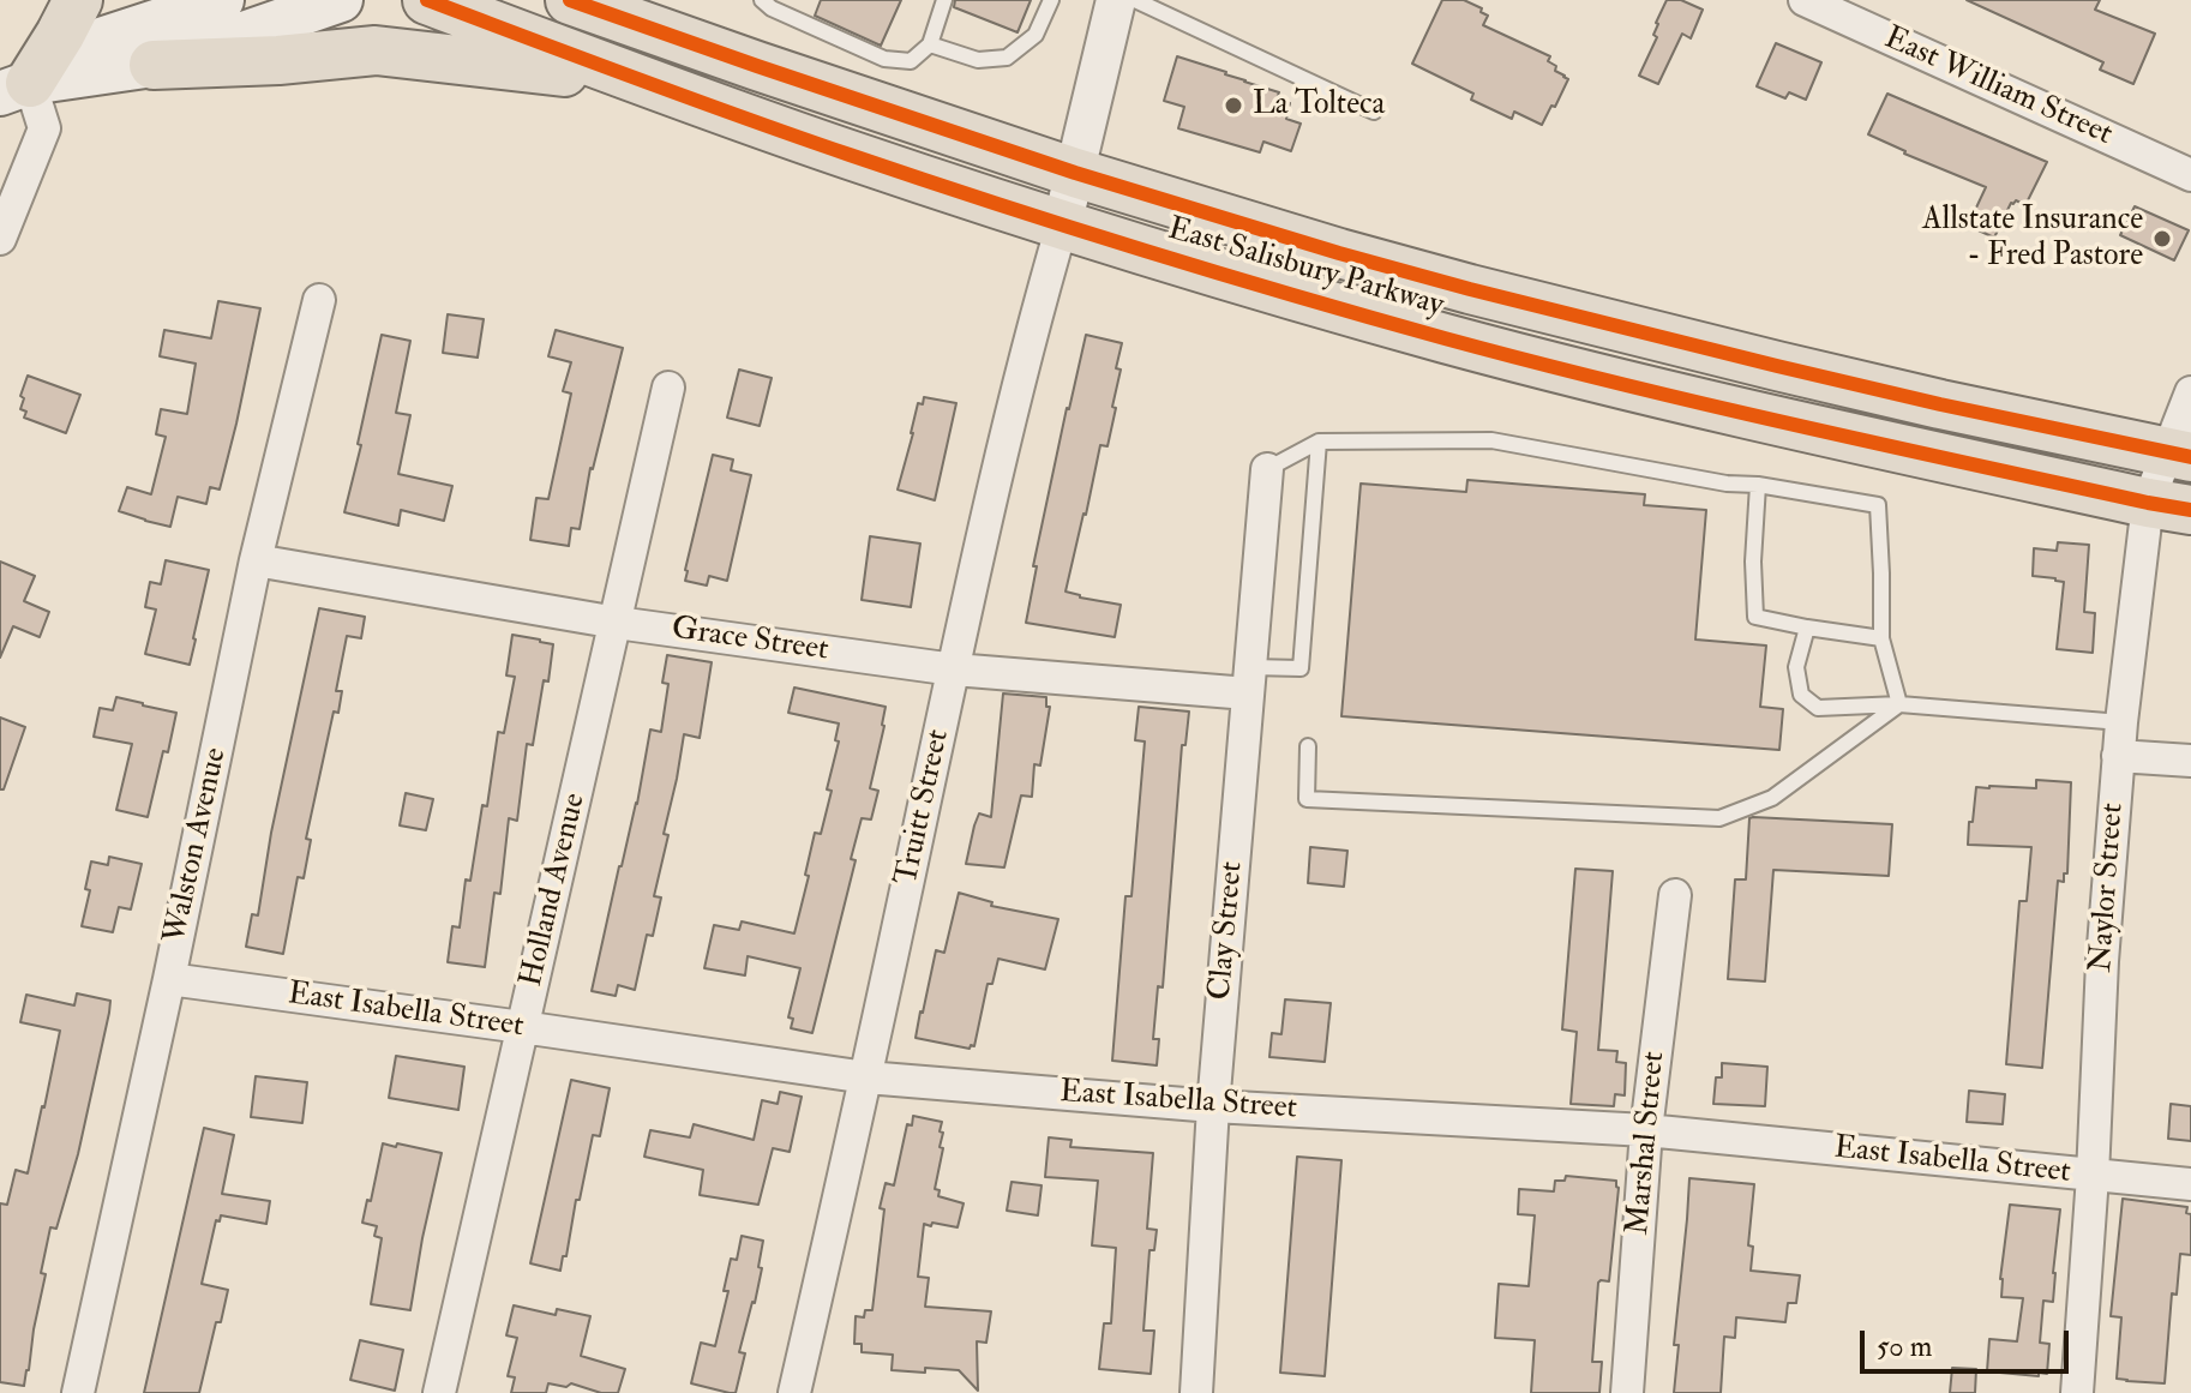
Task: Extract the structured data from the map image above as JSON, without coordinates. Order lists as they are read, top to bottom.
{
  "streets": {
    "main road": ["East Salisbury Parkway"],
    "street": [
      "East William Street",
      "Grace Street",
      "Truitt Street",
      "Walston Avenue",
      "Naylor Street",
      "Holland Avenue",
      "Clay Street",
      "East Isabella Street",
      "Marshal Street"
    ]
  },
  "crossings": [
    ["East Salisbury Parkway", "Truitt Street"],
    ["East Salisbury Parkway", "Naylor Street"],
    ["Grace Street", "Truitt Street"],
    ["Grace Street", "Walston Avenue"],
    ["Grace Street", "Holland Avenue"],
    ["Grace Street", "Clay Street"],
    ["Truitt Street", "East Isabella Street"],
    ["Walston Avenue", "East Isabella Street"],
    ["Naylor Street", "East Isabella Street"],
    ["Holland Avenue", "East Isabella Street"],
    ["Clay Street", "East Isabella Street"],
    ["East Isabella Street", "Marshal Street"]
  ],
  "places": ["La Tolteca", "Allstate Insurance - Fred Pastore"],
  "scale_bar": "50 m"
}
